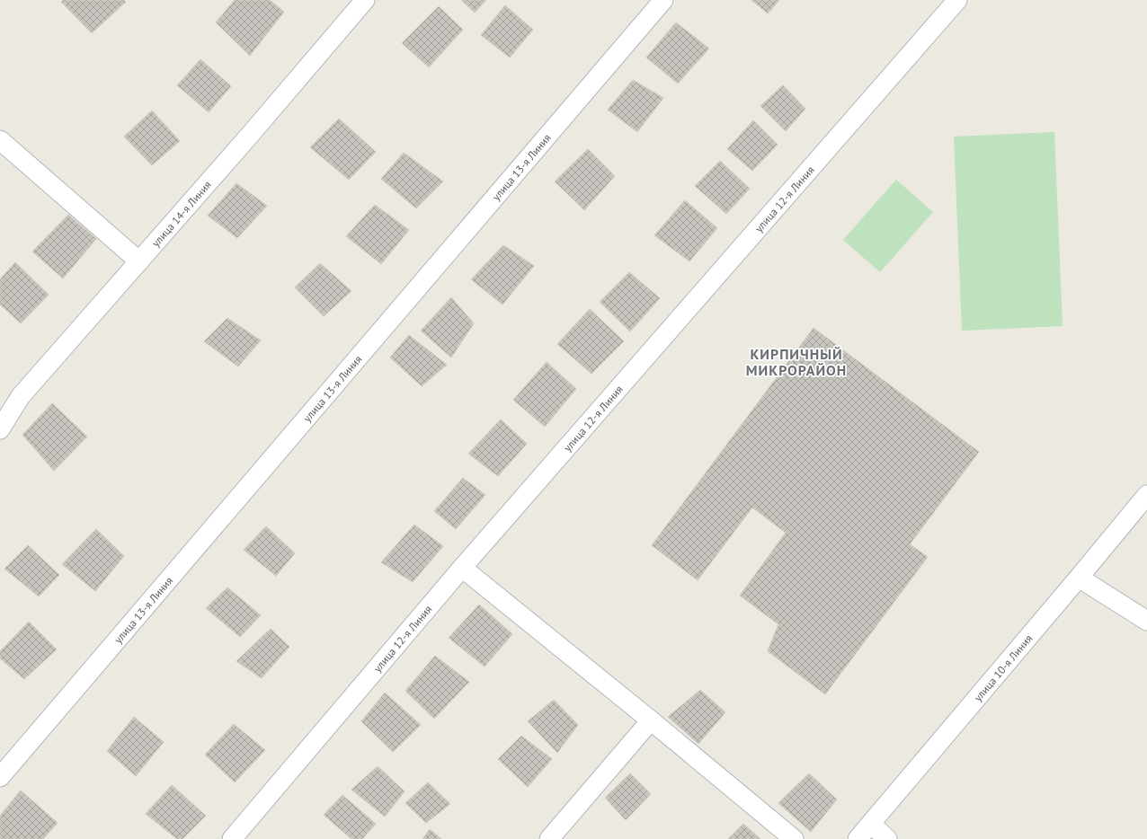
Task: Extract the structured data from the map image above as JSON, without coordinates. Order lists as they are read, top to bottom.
{
  "streets": {
    "street": [
      "улица 13-я Линия",
      "улица 12-я Линия",
      "улица 14-я Линия",
      "улица 10-я Линия"
    ]
  },
  "districts": ["КИРПИЧНЫЙ МИКРОРАЙОН"]
}
